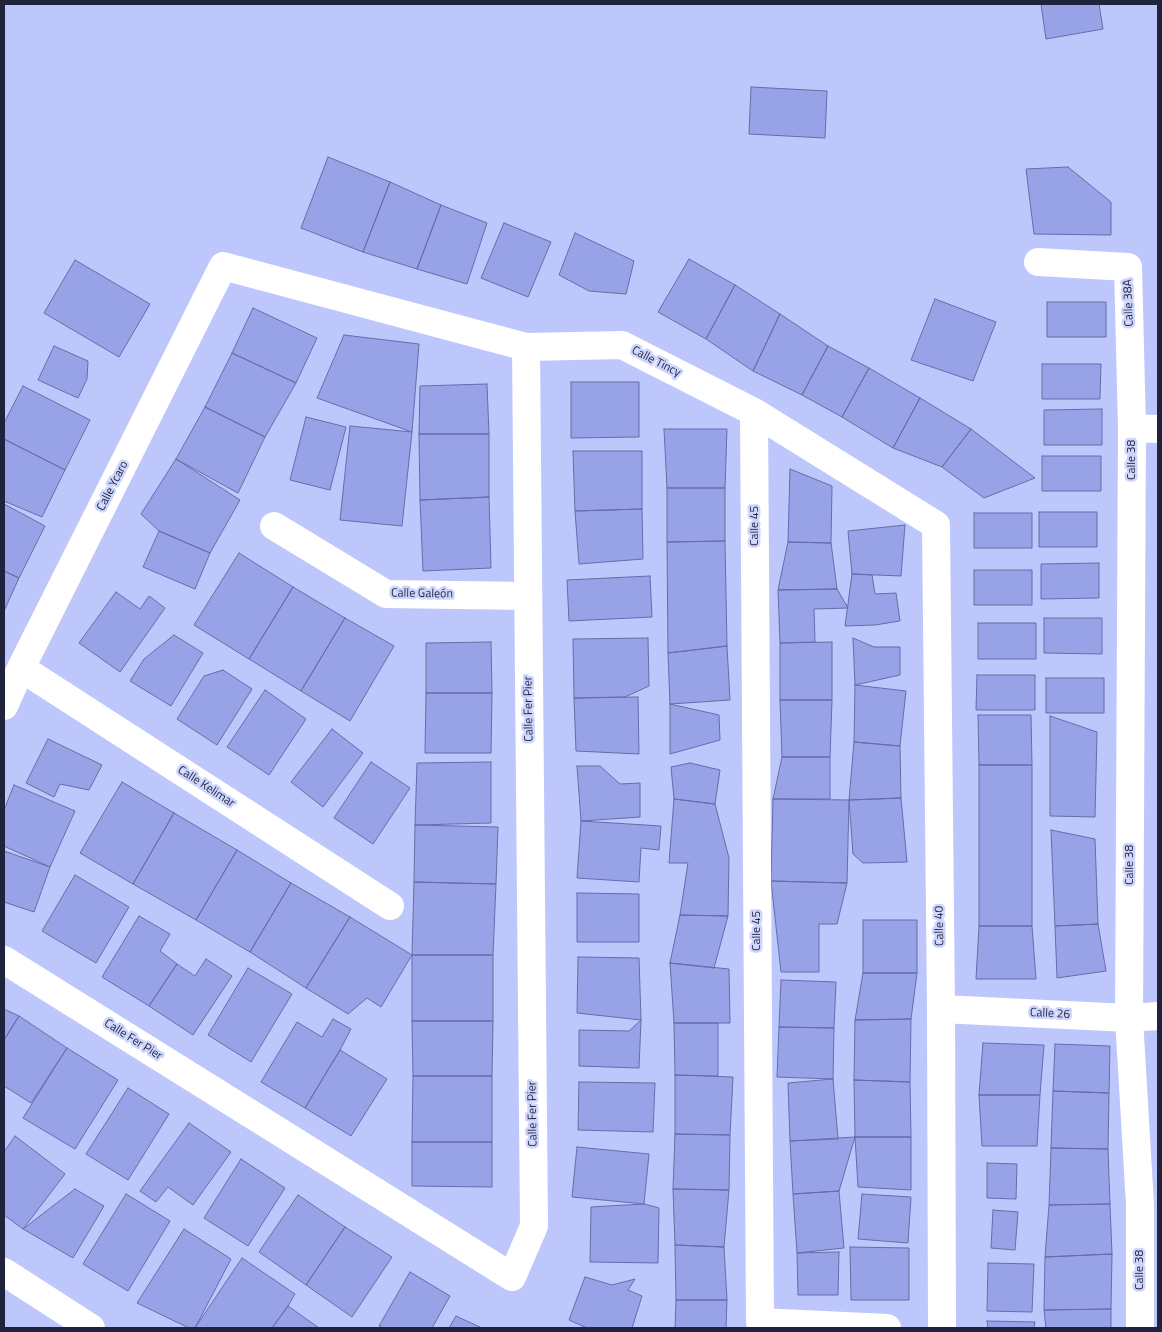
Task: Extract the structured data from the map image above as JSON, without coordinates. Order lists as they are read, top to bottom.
{
  "streets": {
    "street": [
      "Calle 38A",
      "Calle Tincy",
      "Calle 38",
      "Calle Ycaro",
      "Calle 45",
      "Calle Galeón",
      "Calle Fer Pier",
      "Calle Kelimar",
      "Calle 40",
      "Calle 26"
    ]
  },
  "crossings": [
    ["Calle 38A", "Calle 38"],
    ["Calle Tincy", "Calle Ycaro"],
    ["Calle Tincy", "Calle 45"],
    ["Calle Tincy", "Calle Fer Pier"],
    ["Calle Tincy", "Calle 40"],
    ["Calle 38", "Calle 26"],
    ["Calle Ycaro", "Calle Kelimar"],
    ["Calle Galeón", "Calle Fer Pier"],
    ["Calle 40", "Calle 26"]
  ]
}
